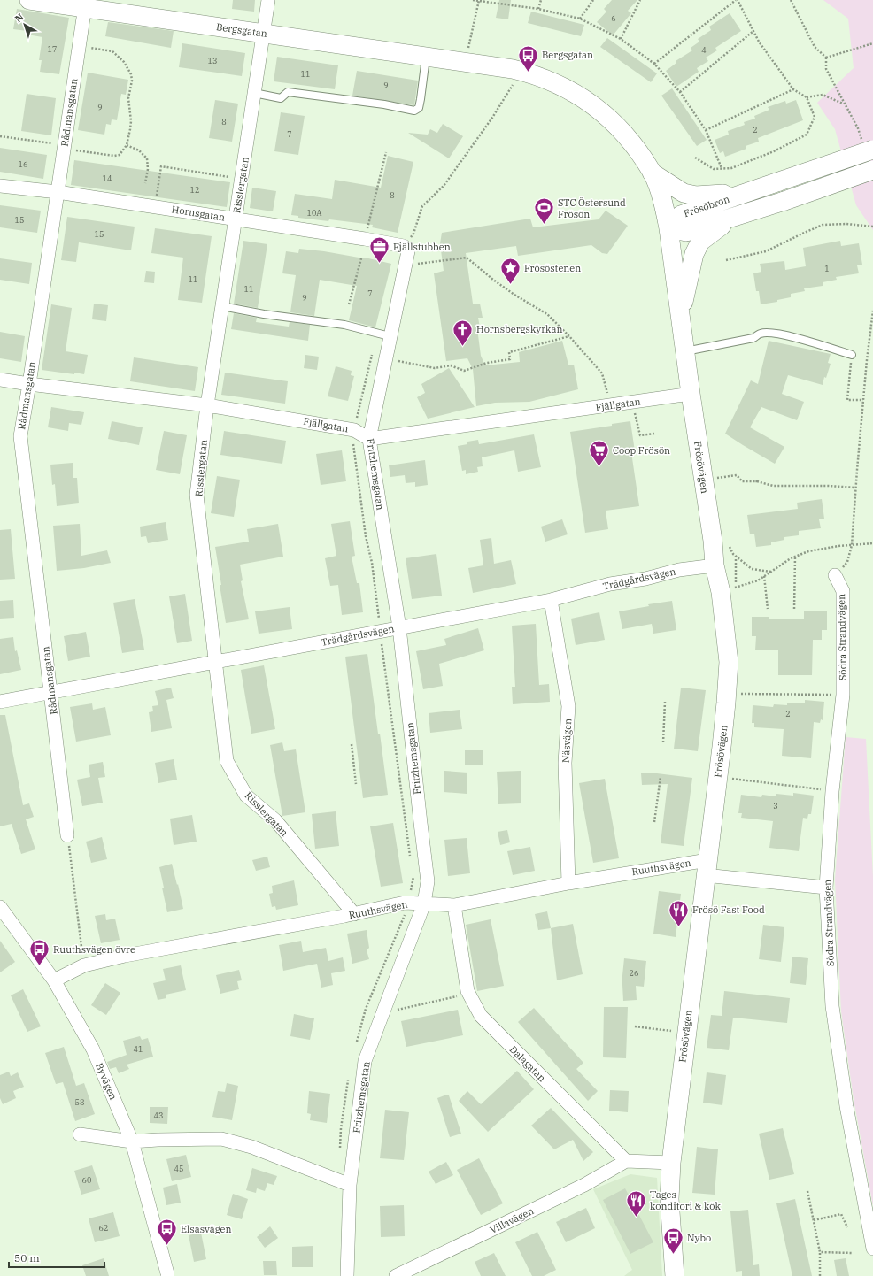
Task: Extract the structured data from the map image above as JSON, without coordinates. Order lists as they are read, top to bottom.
{
  "streets": {
    "street": [
      "Bergsgatan",
      "Rådmansgatan",
      "Risslergatan",
      "Frösöbron",
      "Hornsgatan",
      "Fjällgatan",
      "Frösövägen",
      "Fritzhemsgatan",
      "Trädgårdsvägen",
      "Södra Strandvägen",
      "Näsvägen",
      "Ruuthsvägen",
      "Dalagatan",
      "Byvägen",
      "Villavägen"
    ]
  },
  "crossings": [
    ["Bergsgatan", "Rådmansgatan"],
    ["Bergsgatan", "Risslergatan"],
    ["Bergsgatan", "Frösöbron"],
    ["Bergsgatan", "Frösövägen"],
    ["Rådmansgatan", "Hornsgatan"],
    ["Rådmansgatan", "Fjällgatan"],
    ["Rådmansgatan", "Trädgårdsvägen"],
    ["Risslergatan", "Hornsgatan"],
    ["Risslergatan", "Fjällgatan"],
    ["Risslergatan", "Trädgårdsvägen"],
    ["Risslergatan", "Ruuthsvägen"],
    ["Frösöbron", "Frösövägen"],
    ["Hornsgatan", "Fritzhemsgatan"],
    ["Fjällgatan", "Frösövägen"],
    ["Fjällgatan", "Fritzhemsgatan"],
    ["Frösövägen", "Trädgårdsvägen"],
    ["Frösövägen", "Ruuthsvägen"],
    ["Fritzhemsgatan", "Trädgårdsvägen"],
    ["Fritzhemsgatan", "Ruuthsvägen"],
    ["Trädgårdsvägen", "Näsvägen"],
    ["Södra Strandvägen", "Ruuthsvägen"],
    ["Näsvägen", "Ruuthsvägen"],
    ["Ruuthsvägen", "Dalagatan"],
    ["Ruuthsvägen", "Byvägen"],
    ["Dalagatan", "Villavägen"]
  ],
  "places": {
    "bus stop": [
      "Bergsgatan",
      "Ruuthsvägen övre",
      "Elsasvägen",
      "Nybo"
    ],
    "sports": ["STC Östersund Frösön"],
    "office": ["Fjällstubben"],
    "place": ["Frösöstenen"],
    "church": ["Hornsbergskyrkan"],
    "supermarket": ["Coop Frösön"],
    "restaurant": ["Frösö Fast Food", "Tages konditori & kök"]
  },
  "house_numbers": [
    "6",
    "17",
    "4",
    "13",
    "11",
    "9",
    "9",
    "8",
    "2",
    "7",
    "16",
    "14",
    "12",
    "8",
    "10A",
    "15",
    "15",
    "1",
    "11",
    "11",
    "7",
    "9",
    "2",
    "3",
    "26",
    "41",
    "58",
    "43",
    "45",
    "60",
    "62"
  ],
  "scale_bar": "50 m",
  "north": "top left"
}
